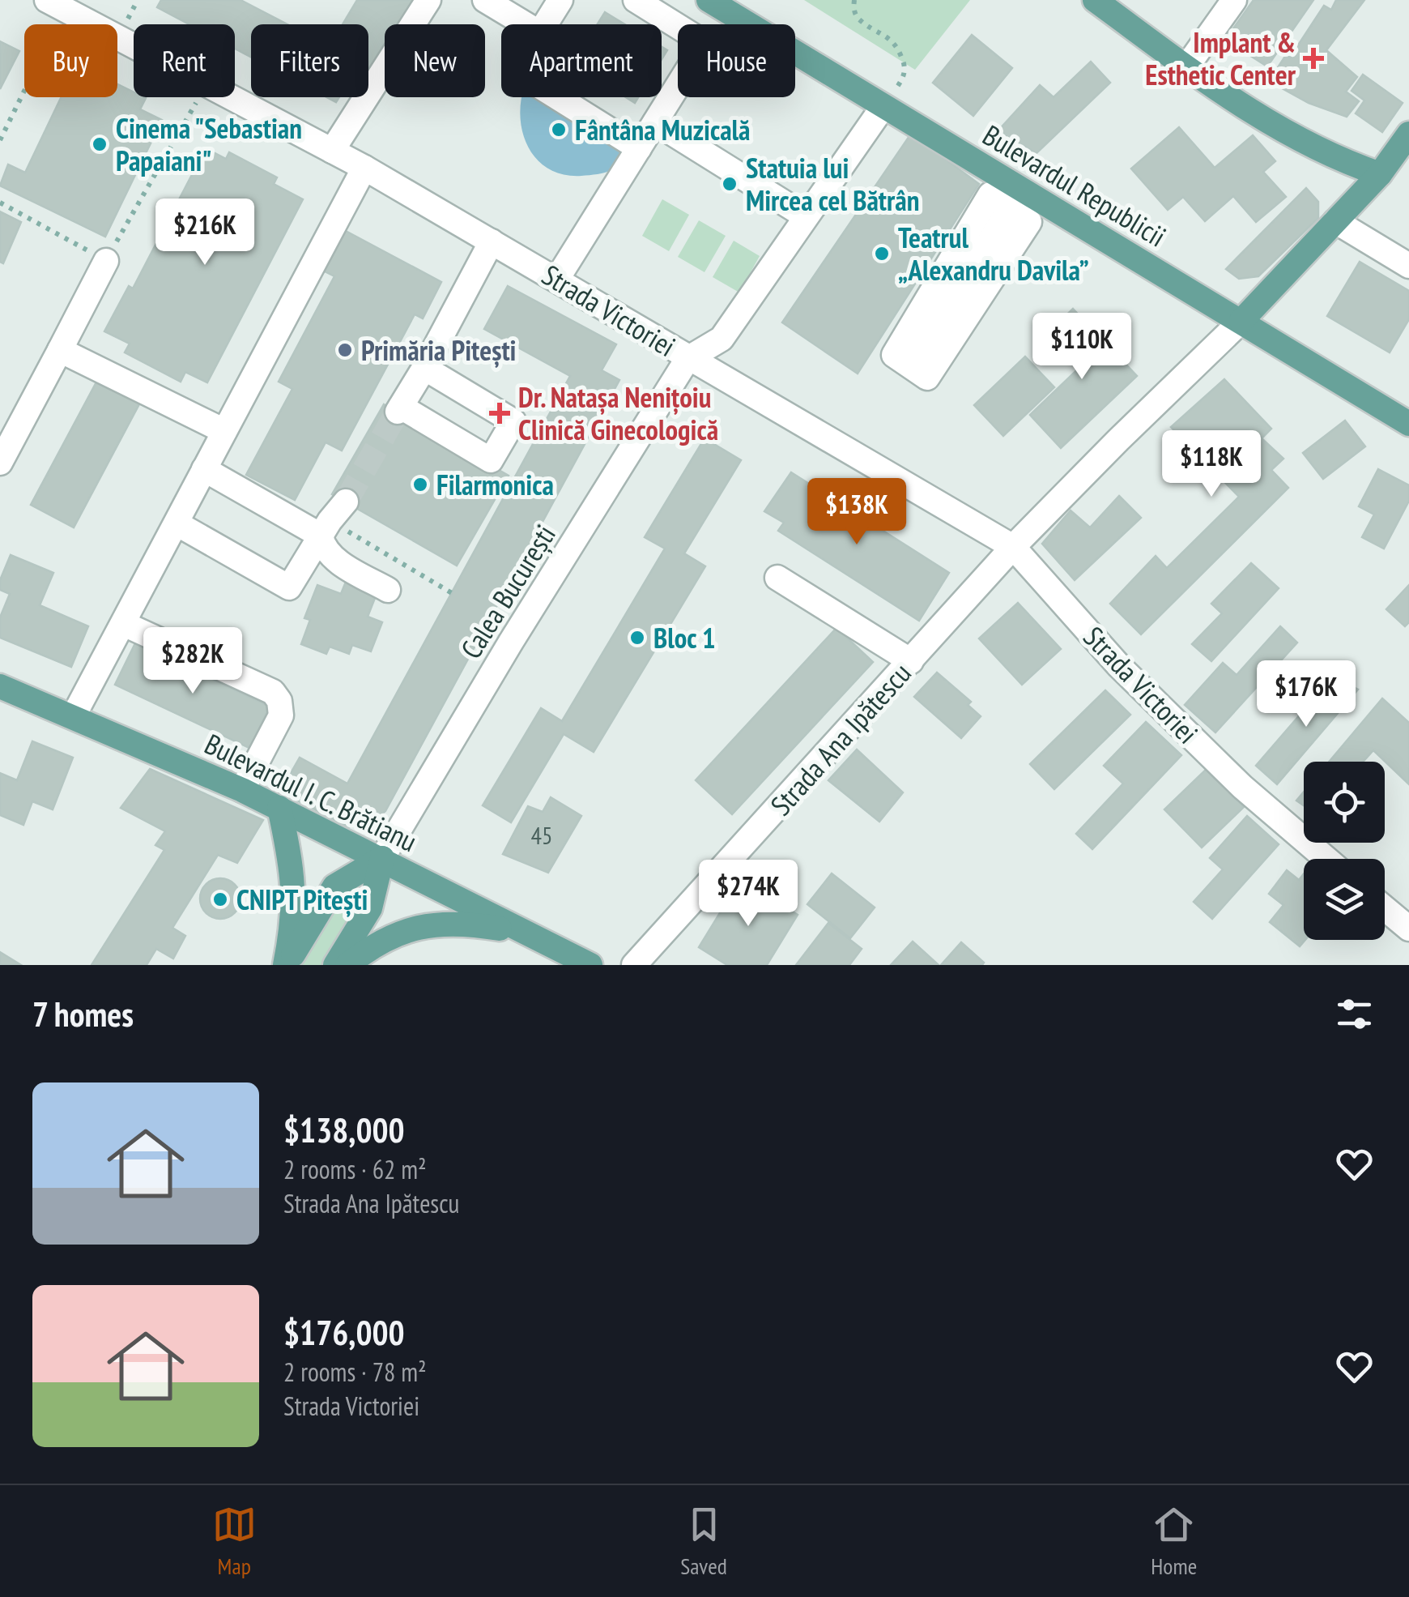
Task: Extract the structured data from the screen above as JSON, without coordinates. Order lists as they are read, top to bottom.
{
  "streets": {
    "main road": ["Bulevardul Republicii", "Calea București", "Bulevardul I. C. Brătianu"],
    "street": ["Strada Victoriei", "Strada Ana Ipătescu"]
  },
  "crossings": [
    ["Bulevardul Republicii", "Strada Ana Ipătescu"],
    ["Strada Victoriei", "Calea București"],
    ["Strada Victoriei", "Strada Ana Ipătescu"],
    ["Calea București", "Bulevardul I. C. Brătianu"]
  ],
  "places": {
    "health": ["Implant & Esthetic Center", "Dr. Natașa Nenițoiu Clinică Ginecologică"],
    "other": [
      "Fântâna Muzicală",
      "Cinema \"Sebastian Papaiani\"",
      "Statuia lui Mircea cel Bătrân",
      "Teatrul „Alexandru Davila”",
      "Primăria Pitești",
      "Filarmonica",
      "Bloc 1",
      "CNIPT Pitești"
    ]
  },
  "house_numbers": ["45"],
  "page": {
    "chip": [
      "Buy",
      "Rent",
      "Filters",
      "New",
      "Apartment",
      "House"
    ],
    "price": [
      "$216K",
      "$110K",
      "$118K",
      "$138K",
      "$282K",
      "$176K",
      "$274K"
    ],
    "heading": "7 homes",
    "list": [
      {
        "name": "$138,000",
        "note": "2 rooms · 62 m² · Strada Ana Ipătescu"
      },
      {
        "name": "$176,000",
        "note": "2 rooms · 78 m² · Strada Victoriei"
      }
    ],
    "tabs": ["Map", "Saved", "Home"]
  }
}
